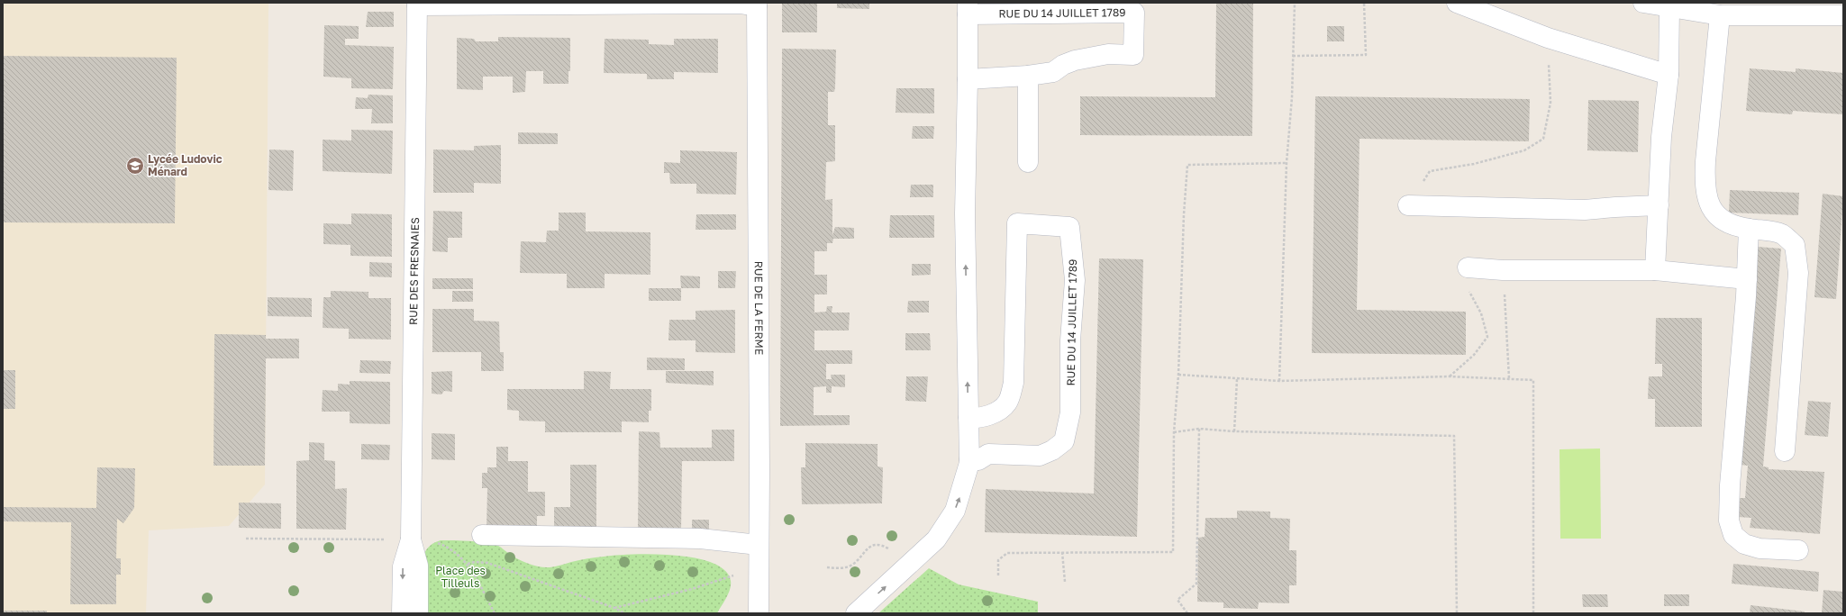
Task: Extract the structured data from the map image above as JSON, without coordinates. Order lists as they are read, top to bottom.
{
  "streets": {
    "street": ["RUE DU 14 JUILLET 1789", "RUE DES FRESNAIES", "RUE DE LA FERME"]
  },
  "parks": ["Place des Tilleuls"],
  "places": {
    "school or university": ["Lycée Ludovic Ménard"]
  }
}
